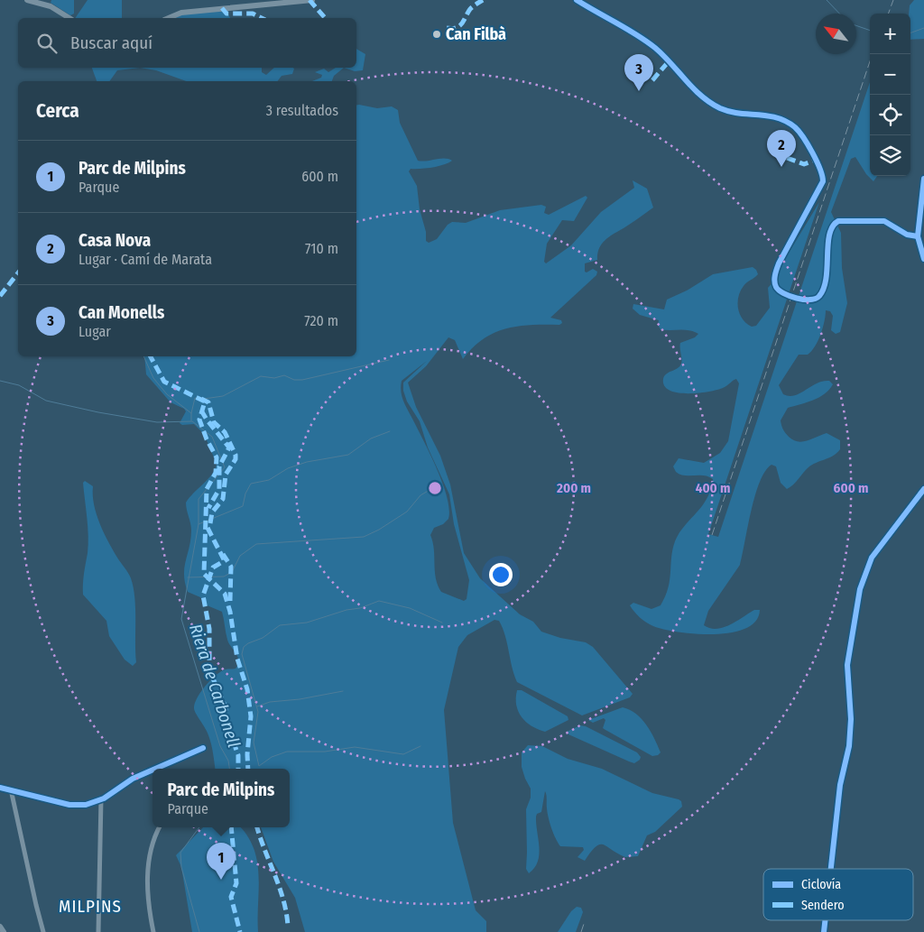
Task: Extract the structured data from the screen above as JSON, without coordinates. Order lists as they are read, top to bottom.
{
  "districts": ["MILPINS"],
  "water": ["Riera de Carbonell"],
  "places": ["Can Filbà"],
  "legend": ["Ciclovía", "Sendero"],
  "north": "top left",
  "page": {
    "map_buttons": ["+", "−"],
    "search": "Buscar aquí",
    "pins": ["3", "2", "1"],
    "heading": ["Cerca", "3 resultados"],
    "list": [
      {
        "mark": "1",
        "name": "Parc de Milpins",
        "note": "Parque",
        "value": "600 m"
      },
      {
        "mark": "2",
        "name": "Casa Nova",
        "note": "Lugar · Camí de Marata",
        "value": "710 m"
      },
      {
        "mark": "3",
        "name": "Can Monells",
        "note": "Lugar",
        "value": "720 m"
      }
    ],
    "popup": ["Parc de Milpins", "Parque"]
  },
  "rings": ["200 m", "400 m", "600 m"]
}
